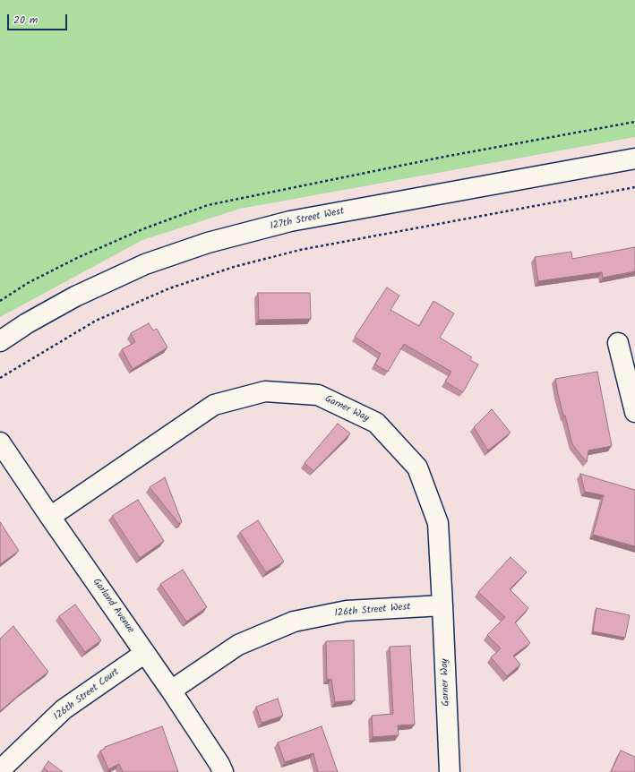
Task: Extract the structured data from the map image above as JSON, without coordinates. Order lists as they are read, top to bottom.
{
  "streets": {
    "street": [
      "127th Street West",
      "Garner Way",
      "Garland Avenue",
      "126th Street West",
      "126th Street Court"
    ]
  },
  "crossings": [
    ["Garner Way", "Garland Avenue"],
    ["Garner Way", "126th Street West"],
    ["Garland Avenue", "126th Street West"],
    ["Garland Avenue", "126th Street Court"]
  ],
  "scale_bar": "20 m"
}
